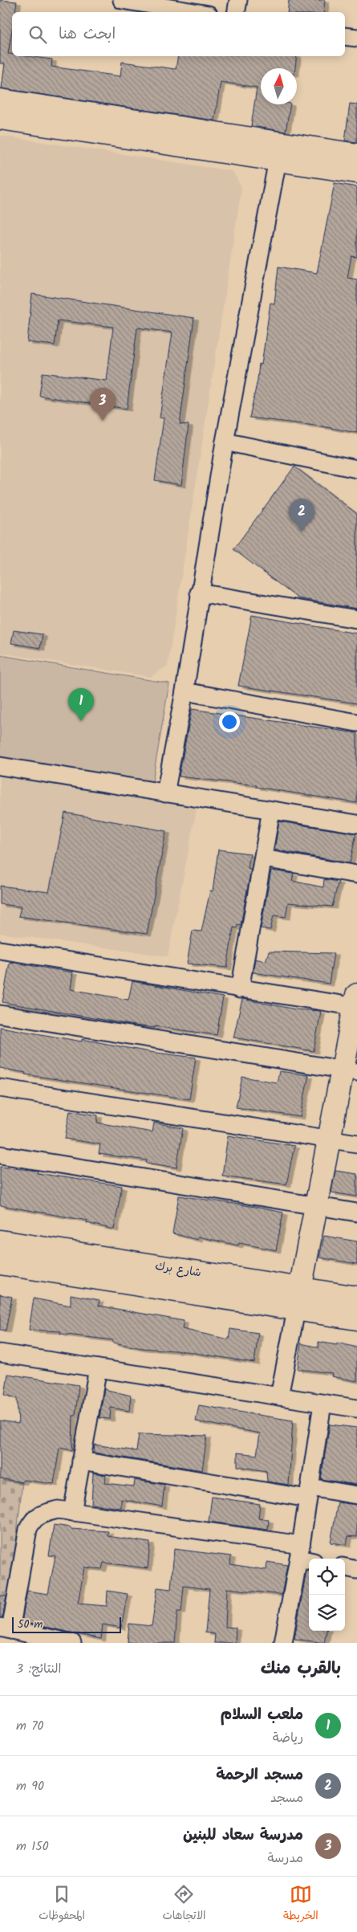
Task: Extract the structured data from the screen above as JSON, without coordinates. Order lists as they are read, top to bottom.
{
  "streets": {
    "main road": ["شارع برك"]
  },
  "scale_bar": "50 m",
  "north": "top",
  "page": {
    "search": "ابحث هنا",
    "pins": ["3", "2", "1"],
    "scale": "50 m",
    "heading": ["بالقرب منك", "النتائج: 3"],
    "list": [
      {
        "mark": "1",
        "name": "ملعب السلام",
        "note": "رياضة",
        "value": "70 m"
      },
      {
        "mark": "2",
        "name": "مسجد الرحمة",
        "note": "مسجد",
        "value": "90 m"
      },
      {
        "mark": "3",
        "name": "مدرسة سعاد للبنين",
        "note": "مدرسة",
        "value": "150 m"
      }
    ],
    "nav": ["الخريطة", "الاتجاهات", "المحفوظات"]
  }
}
